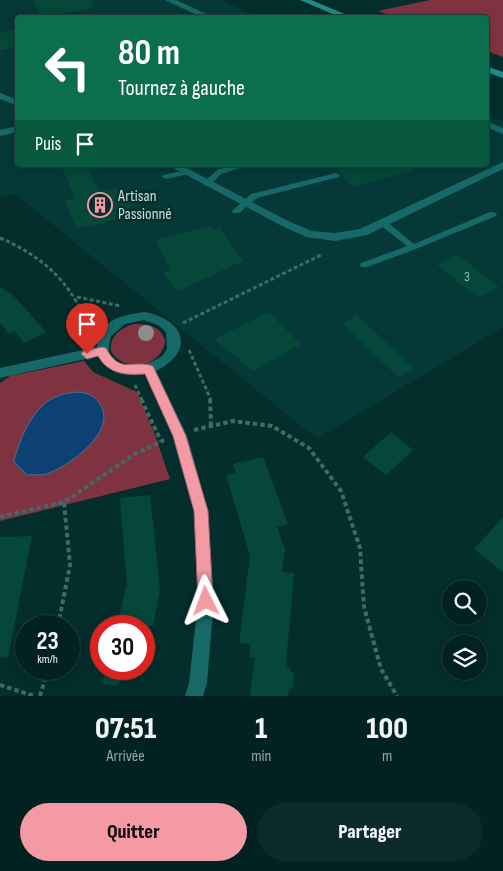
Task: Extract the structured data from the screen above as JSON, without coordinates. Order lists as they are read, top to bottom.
{
  "places": {
    "building": ["Artisan Passionné"]
  },
  "house_numbers": ["3"],
  "page": {
    "turn": ["80 m", "Tournez à gauche"],
    "then": "Puis",
    "speed": "23 km/h",
    "limit": "30",
    "eta": [
      "07:51",
      "Arrivée",
      "1",
      "min",
      "100",
      "m"
    ],
    "buttons": ["Quitter", "Partager"]
  }
}
